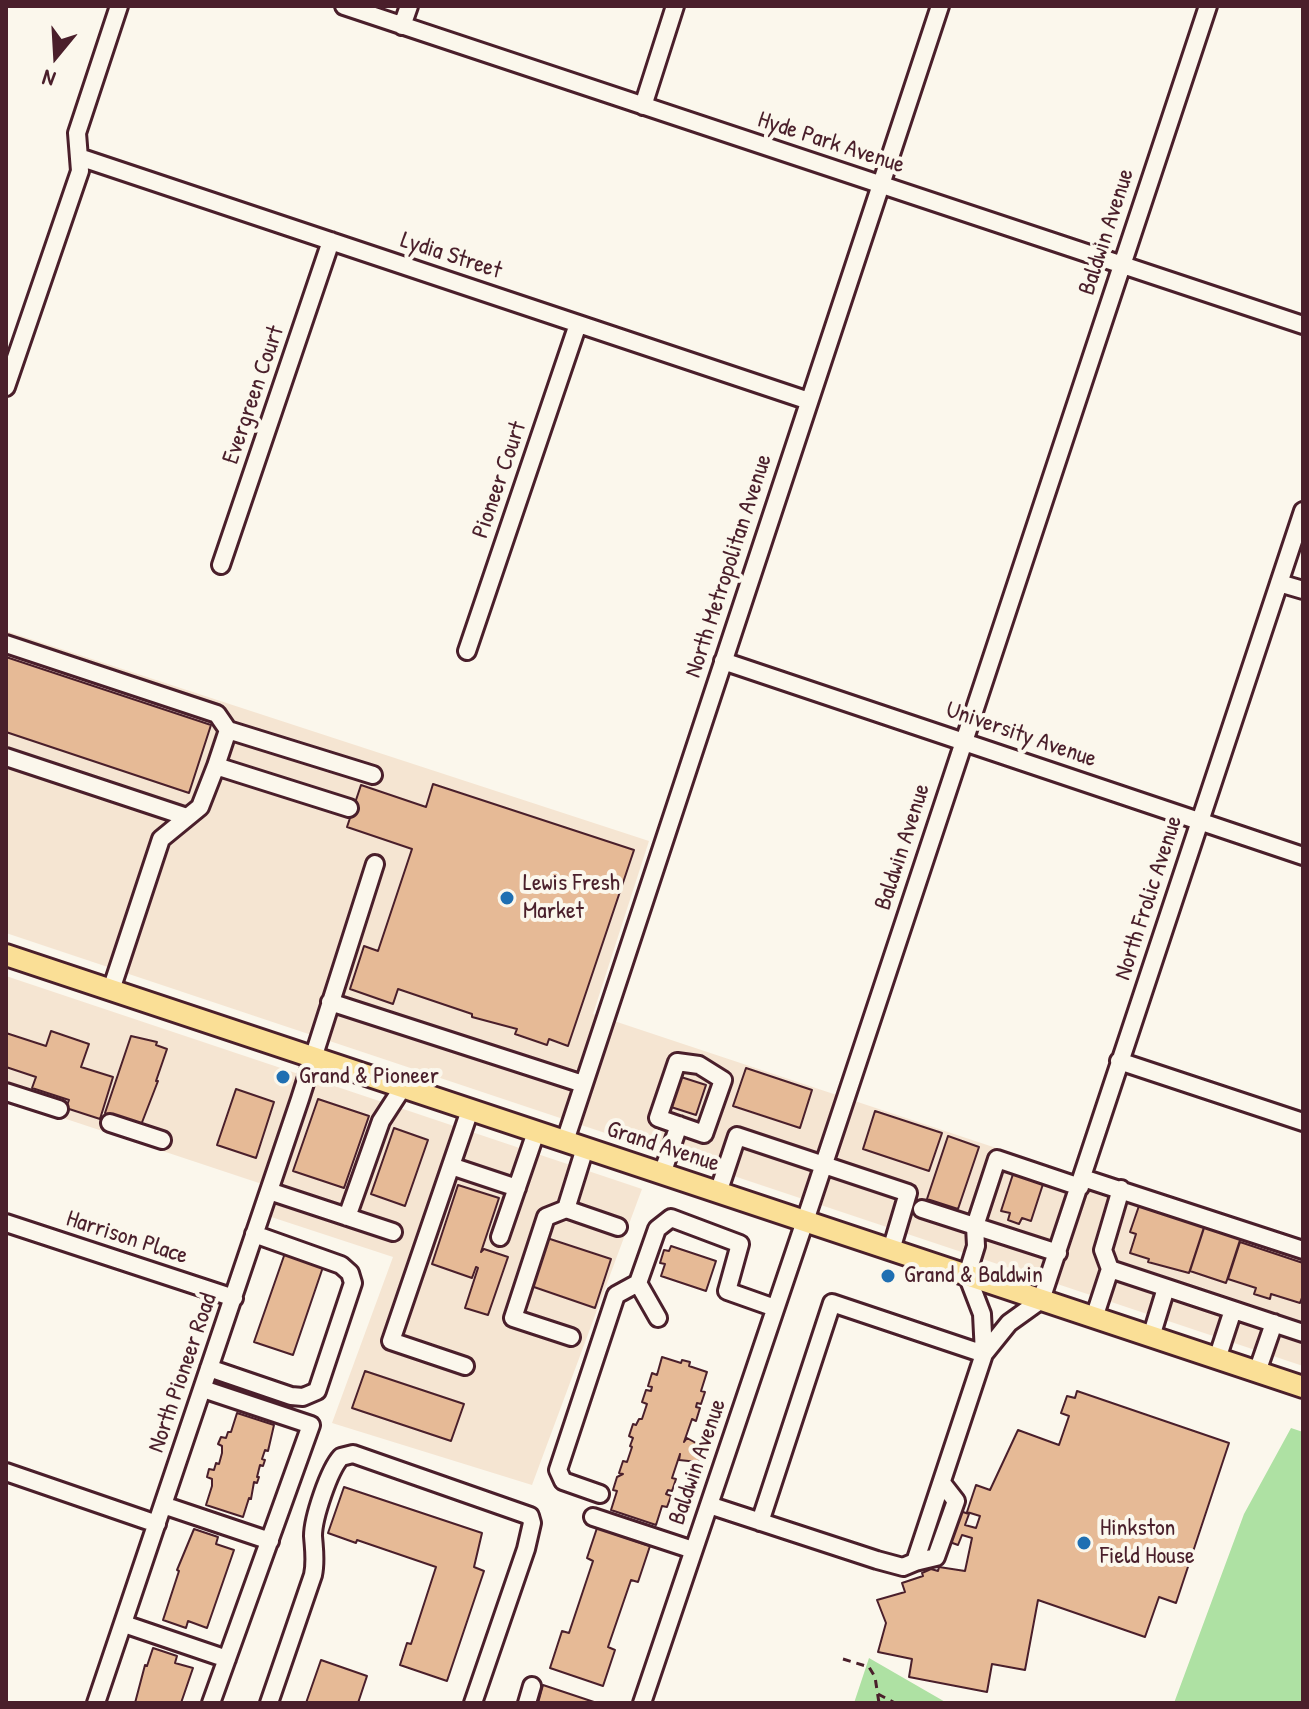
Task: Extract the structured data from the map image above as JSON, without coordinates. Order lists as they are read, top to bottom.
{
  "streets": {
    "main road": ["Grand Avenue"],
    "street": [
      "Hyde Park Avenue",
      "Baldwin Avenue",
      "Lydia Street",
      "Evergreen Court",
      "Pioneer Court",
      "North Metropolitan Avenue",
      "University Avenue",
      "North Frolic Avenue",
      "Harrison Place",
      "North Pioneer Road"
    ]
  },
  "crossings": [
    ["Hyde Park Avenue", "Baldwin Avenue"],
    ["Hyde Park Avenue", "North Metropolitan Avenue"],
    ["Baldwin Avenue", "University Avenue"],
    ["Baldwin Avenue", "Grand Avenue"],
    ["Lydia Street", "Evergreen Court"],
    ["Lydia Street", "Pioneer Court"],
    ["Lydia Street", "North Metropolitan Avenue"],
    ["North Metropolitan Avenue", "University Avenue"],
    ["North Metropolitan Avenue", "Grand Avenue"],
    ["University Avenue", "North Frolic Avenue"],
    ["North Frolic Avenue", "Grand Avenue"],
    ["Grand Avenue", "North Pioneer Road"],
    ["Harrison Place", "North Pioneer Road"]
  ],
  "places": [
    "Lewis Fresh Market",
    "Grand & Pioneer",
    "Grand & Baldwin",
    "Hinkston Field House"
  ],
  "north": "bottom"
}
